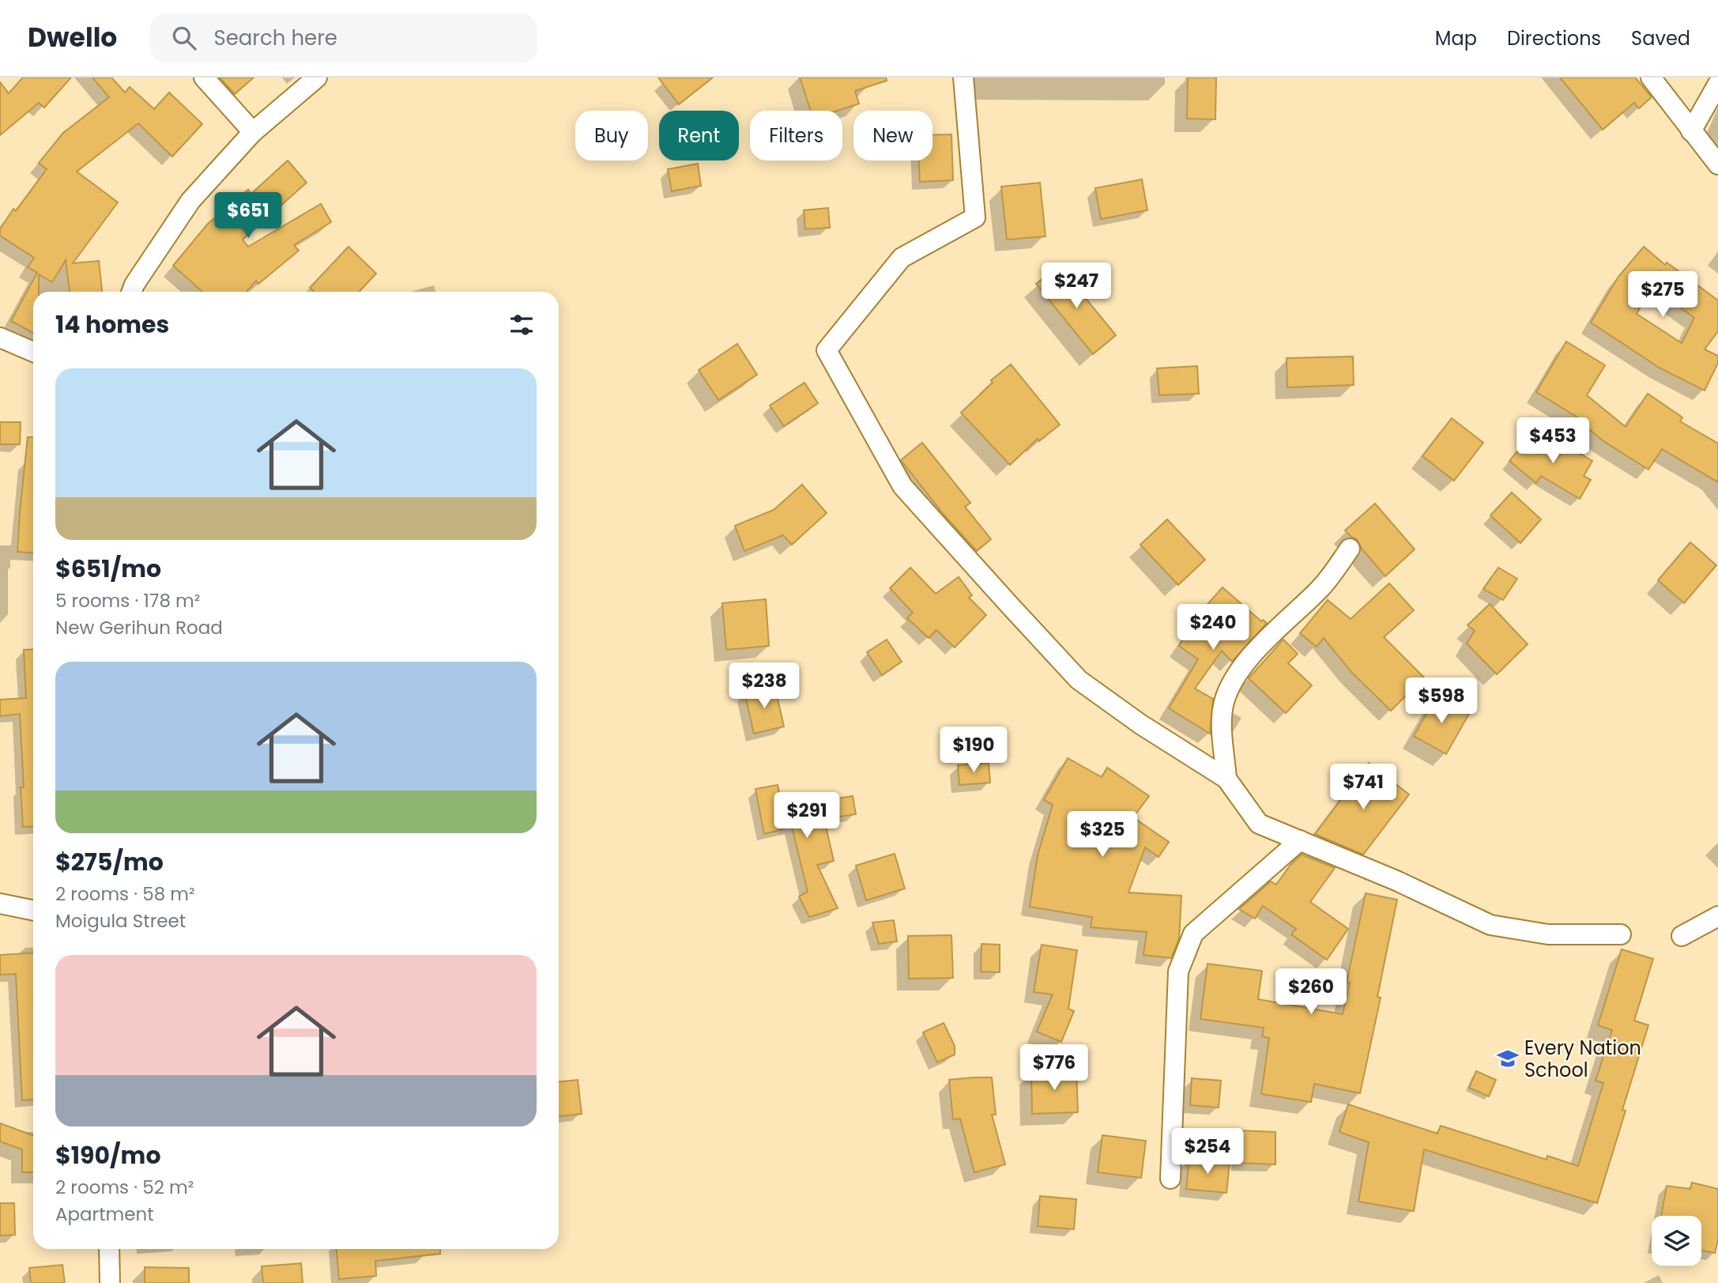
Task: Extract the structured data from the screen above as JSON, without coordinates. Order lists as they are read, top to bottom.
{
  "places": {
    "school or university": ["Every Nation School"]
  },
  "page": {
    "header": "Dwello",
    "search": "Search here",
    "nav": ["Map", "Directions", "Saved"],
    "chip": [
      "Buy",
      "Rent",
      "Filters",
      "New"
    ],
    "price": [
      "$651",
      "$247",
      "$275",
      "$453",
      "$240",
      "$238",
      "$598",
      "$190",
      "$741",
      "$291",
      "$325",
      "$260",
      "$776",
      "$254"
    ],
    "heading": "14 homes",
    "list": [
      {
        "name": "$651/mo",
        "note": "5 rooms · 178 m² · New Gerihun Road"
      },
      {
        "name": "$275/mo",
        "note": "2 rooms · 58 m² · Moigula Street"
      },
      {
        "name": "$190/mo",
        "note": "2 rooms · 52 m² · Apartment"
      }
    ]
  }
}
